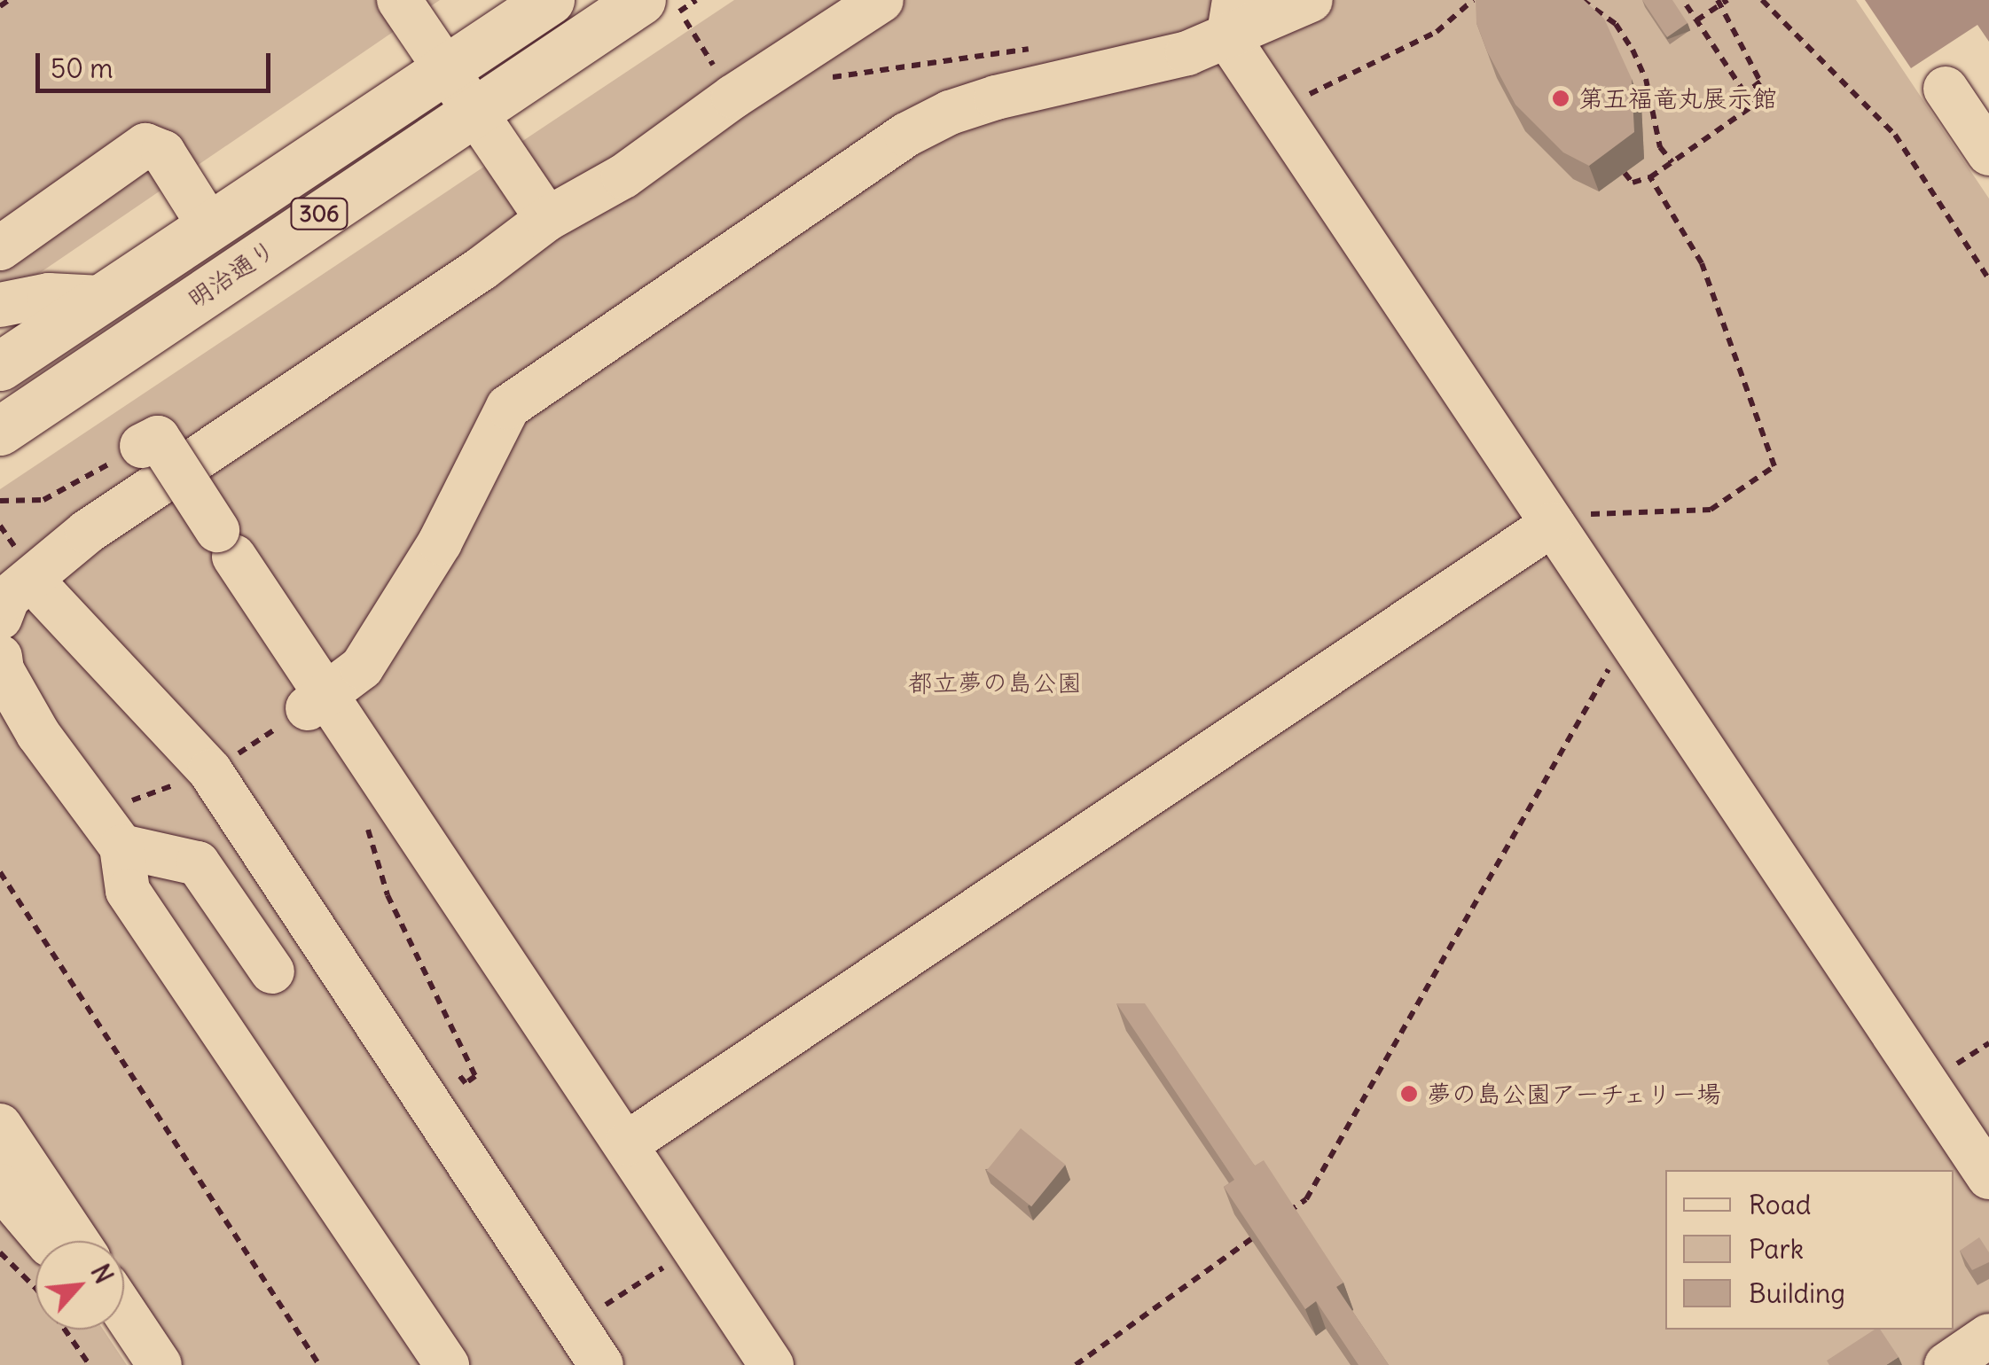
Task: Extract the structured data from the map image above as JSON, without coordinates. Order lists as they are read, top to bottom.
{
  "streets": {
    "main road": ["306", "明治通り"]
  },
  "parks": ["都立夢の島公園"],
  "places": ["第五福竜丸展示館", "夢の島公園アーチェリー場"],
  "legend": ["Road", "Park", "Building"],
  "scale_bar": "50 m",
  "north": "top right"
}
